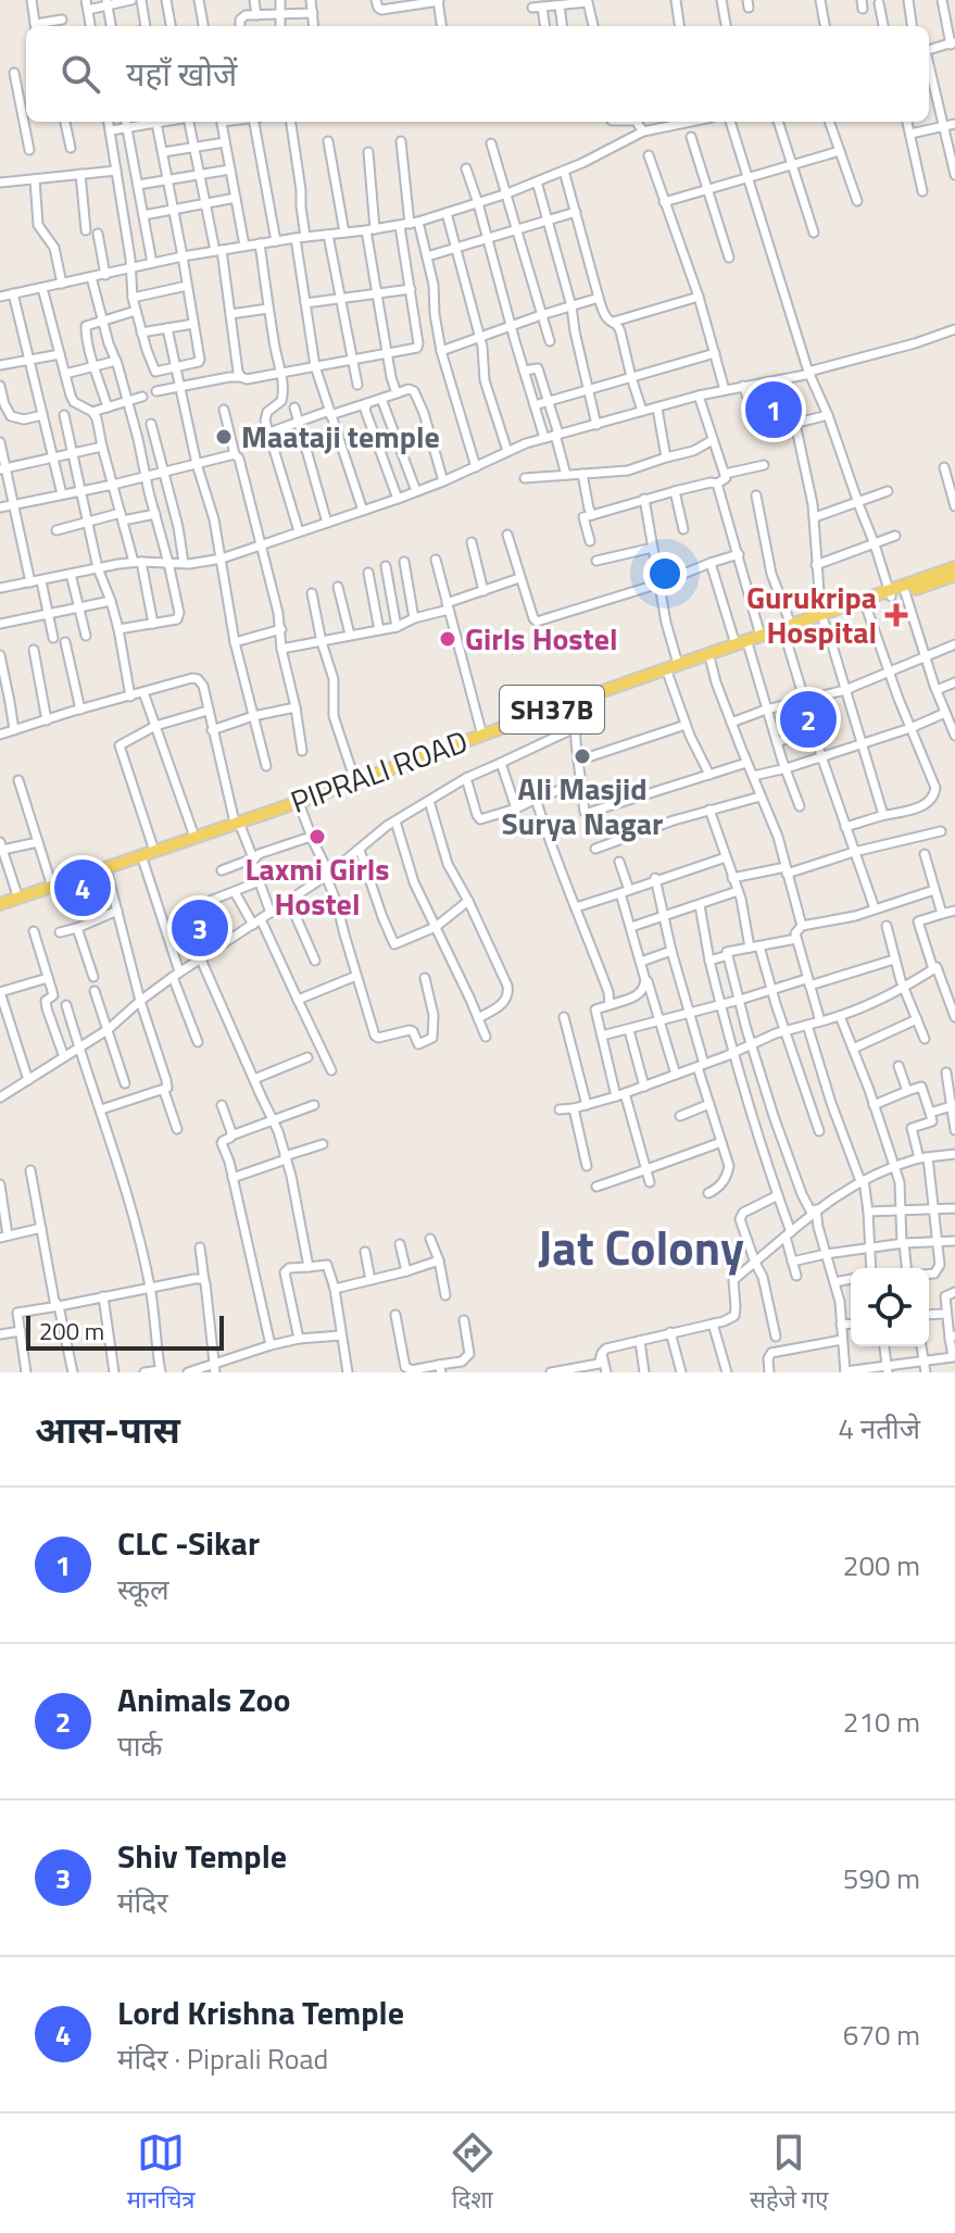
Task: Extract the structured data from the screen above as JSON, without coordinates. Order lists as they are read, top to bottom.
{
  "streets": {
    "main road": ["SH37B", "PIPRALI ROAD"]
  },
  "districts": ["Jat Colony"],
  "places": {
    "other": [
      "Maataji temple",
      "Girls Hostel",
      "Ali Masjid Surya Nagar",
      "Laxmi Girls Hostel"
    ],
    "health": ["Gurukripa Hospital"]
  },
  "scale_bar": "200 m",
  "page": {
    "search": "यहाँ खोजें",
    "pins": [
      "1",
      "2",
      "4",
      "3"
    ],
    "scale": "200 m",
    "heading": ["आस-पास", "4 नतीजे"],
    "list": [
      {
        "mark": "1",
        "name": "CLC -Sikar",
        "note": "स्कूल",
        "value": "200 m"
      },
      {
        "mark": "2",
        "name": "Animals Zoo",
        "note": "पार्क",
        "value": "210 m"
      },
      {
        "mark": "3",
        "name": "Shiv Temple",
        "note": "मंदिर",
        "value": "590 m"
      },
      {
        "mark": "4",
        "name": "Lord Krishna Temple",
        "note": "मंदिर · Piprali Road",
        "value": "670 m"
      }
    ],
    "nav": ["मानचित्र", "दिशा", "सहेजे गए"]
  }
}
